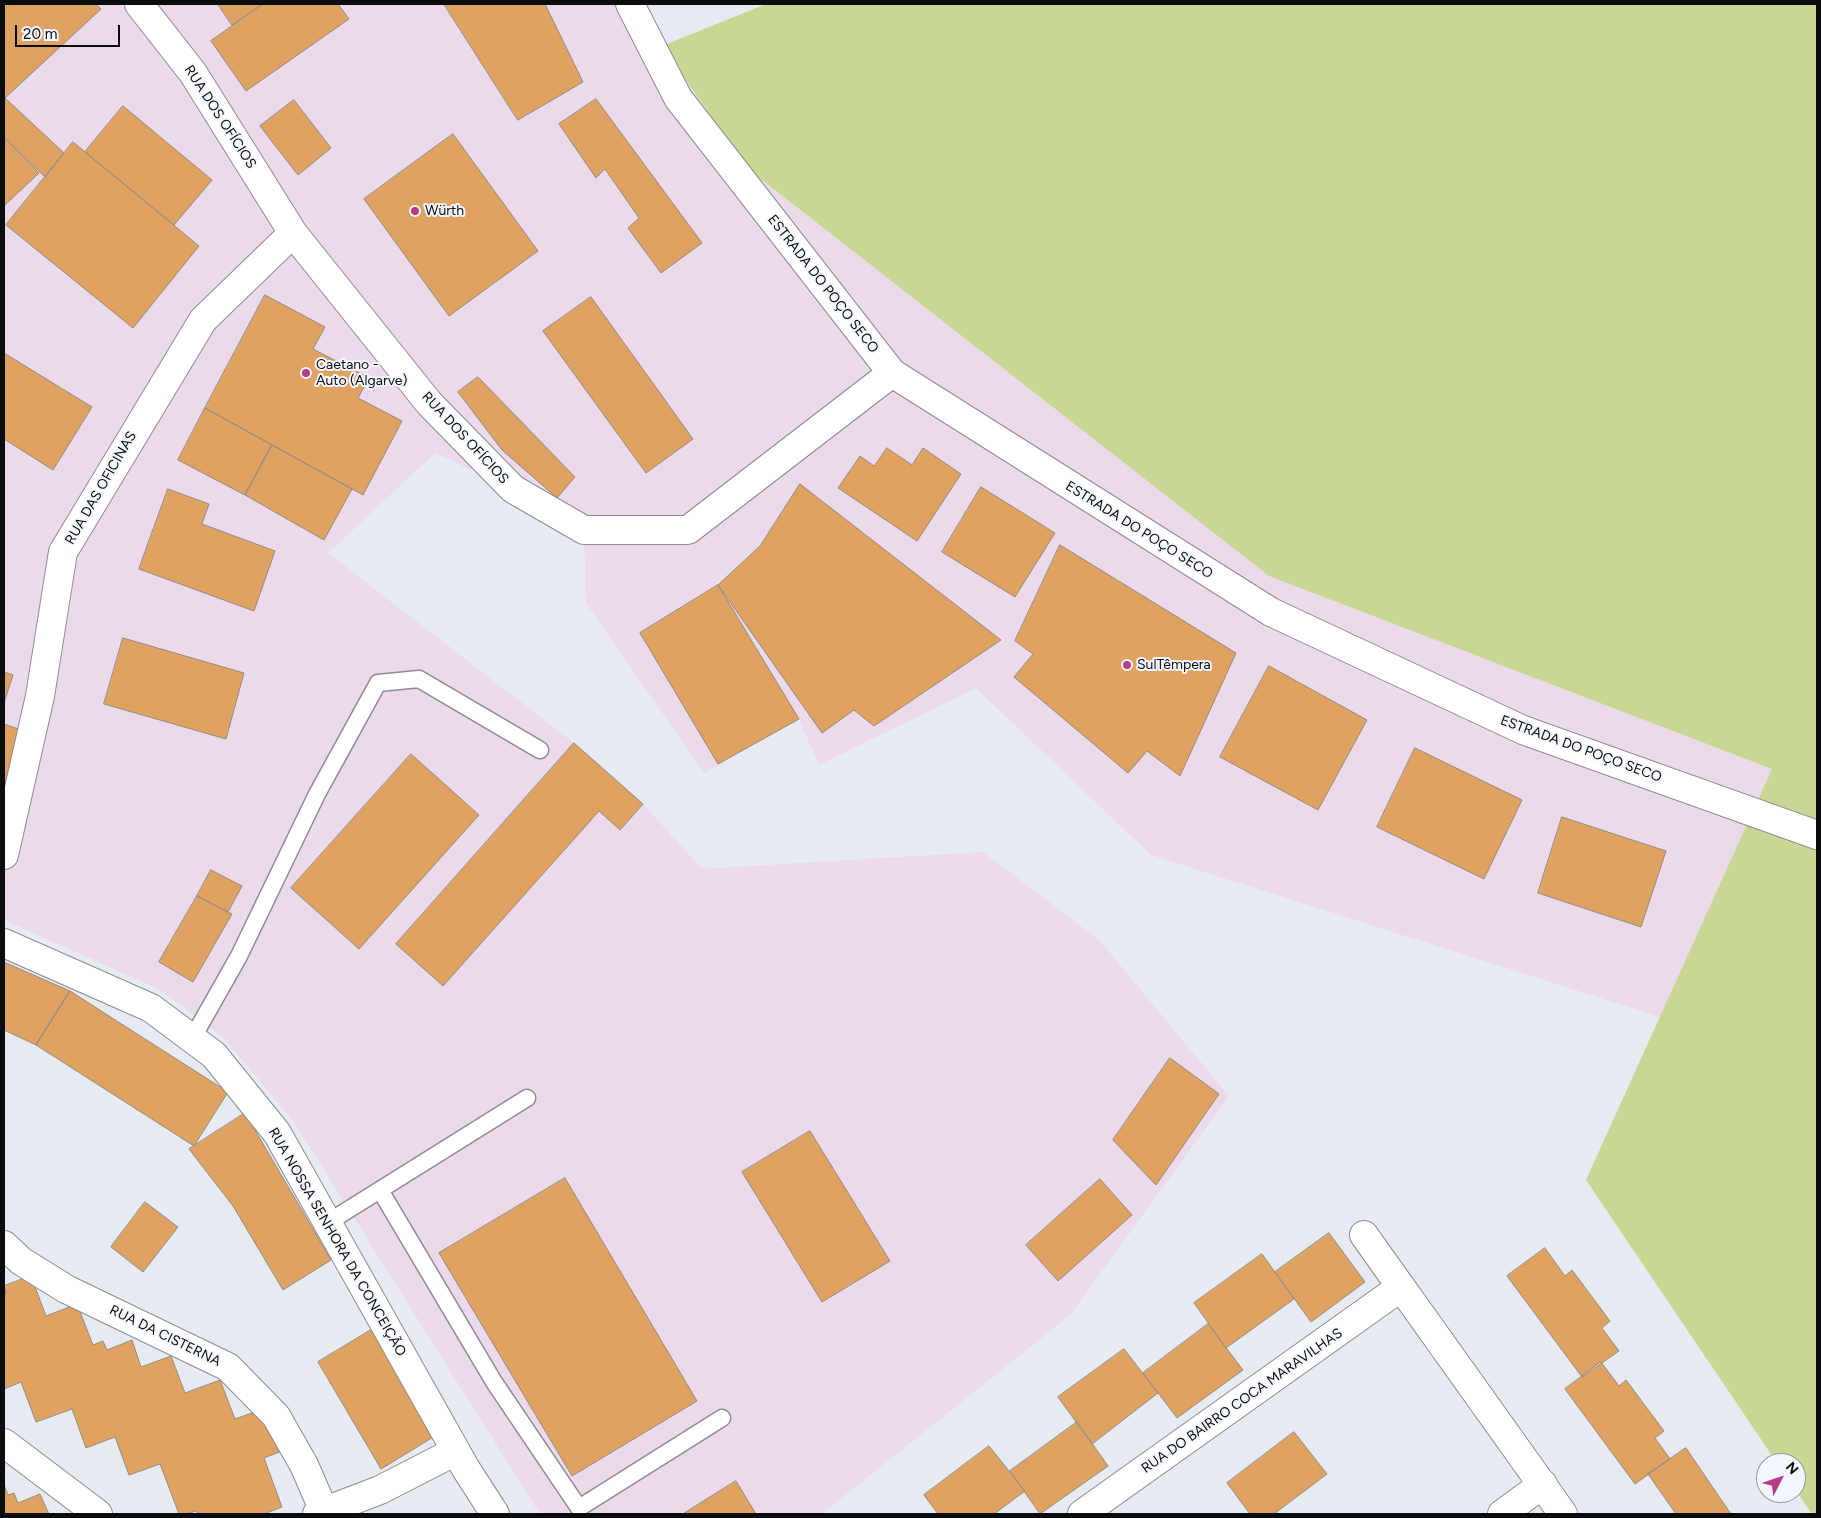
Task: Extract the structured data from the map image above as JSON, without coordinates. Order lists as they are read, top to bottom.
{
  "streets": {
    "street": [
      "RUA DOS OFÍCIOS",
      "ESTRADA DO POÇO SECO",
      "RUA DAS OFICINAS",
      "RUA NOSSA SENHORA DA CONCEIÇÃO",
      "RUA DA CISTERNA",
      "RUA DO BAIRRO COCA MARAVILHAS"
    ]
  },
  "crossings": [
    ["RUA DOS OFÍCIOS", "ESTRADA DO POÇO SECO"],
    ["RUA DOS OFÍCIOS", "RUA DAS OFICINAS"]
  ],
  "places": ["Würth", "Caetano - Auto (Algarve)", "SulTêmpera"],
  "scale_bar": "20 m",
  "north": "top right"
}
